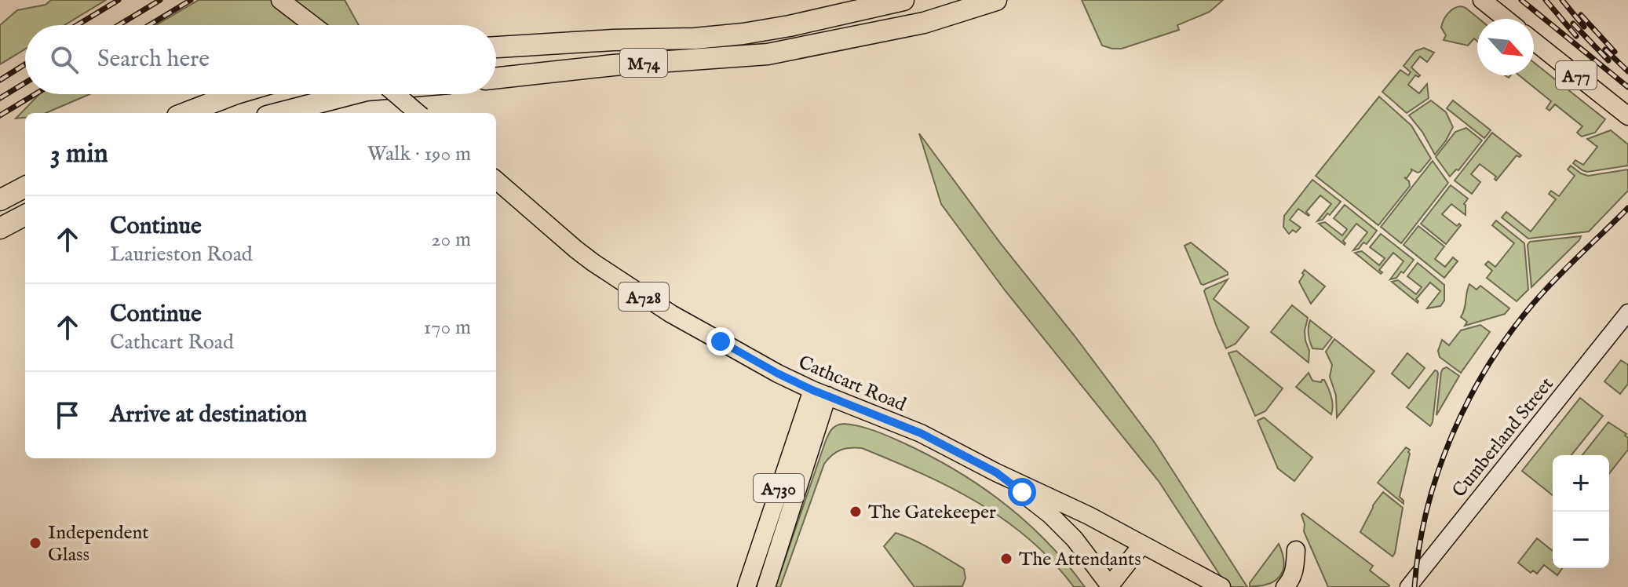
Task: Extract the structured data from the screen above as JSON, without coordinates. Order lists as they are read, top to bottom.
{
  "streets": {
    "highway": ["M74"],
    "main road": [
      "A77",
      "A728",
      "Cathcart Road",
      "A730"
    ],
    "street": ["Cumberland Street"]
  },
  "crossings": [
    ["A728", "Cathcart Road"],
    ["Cathcart Road", "A730"]
  ],
  "places": ["The Gatekeeper", "Independent Glass", "The Attendants"],
  "north": "bottom right",
  "page": {
    "search": "Search here",
    "heading": ["3 min", "Walk · 190 m"],
    "list": [
      ["Continue", "Laurieston Road", "20 m"],
      ["Continue", "Cathcart Road", "170 m"],
      "Arrive at destination"
    ],
    "map_buttons": ["+", "−"]
  }
}
